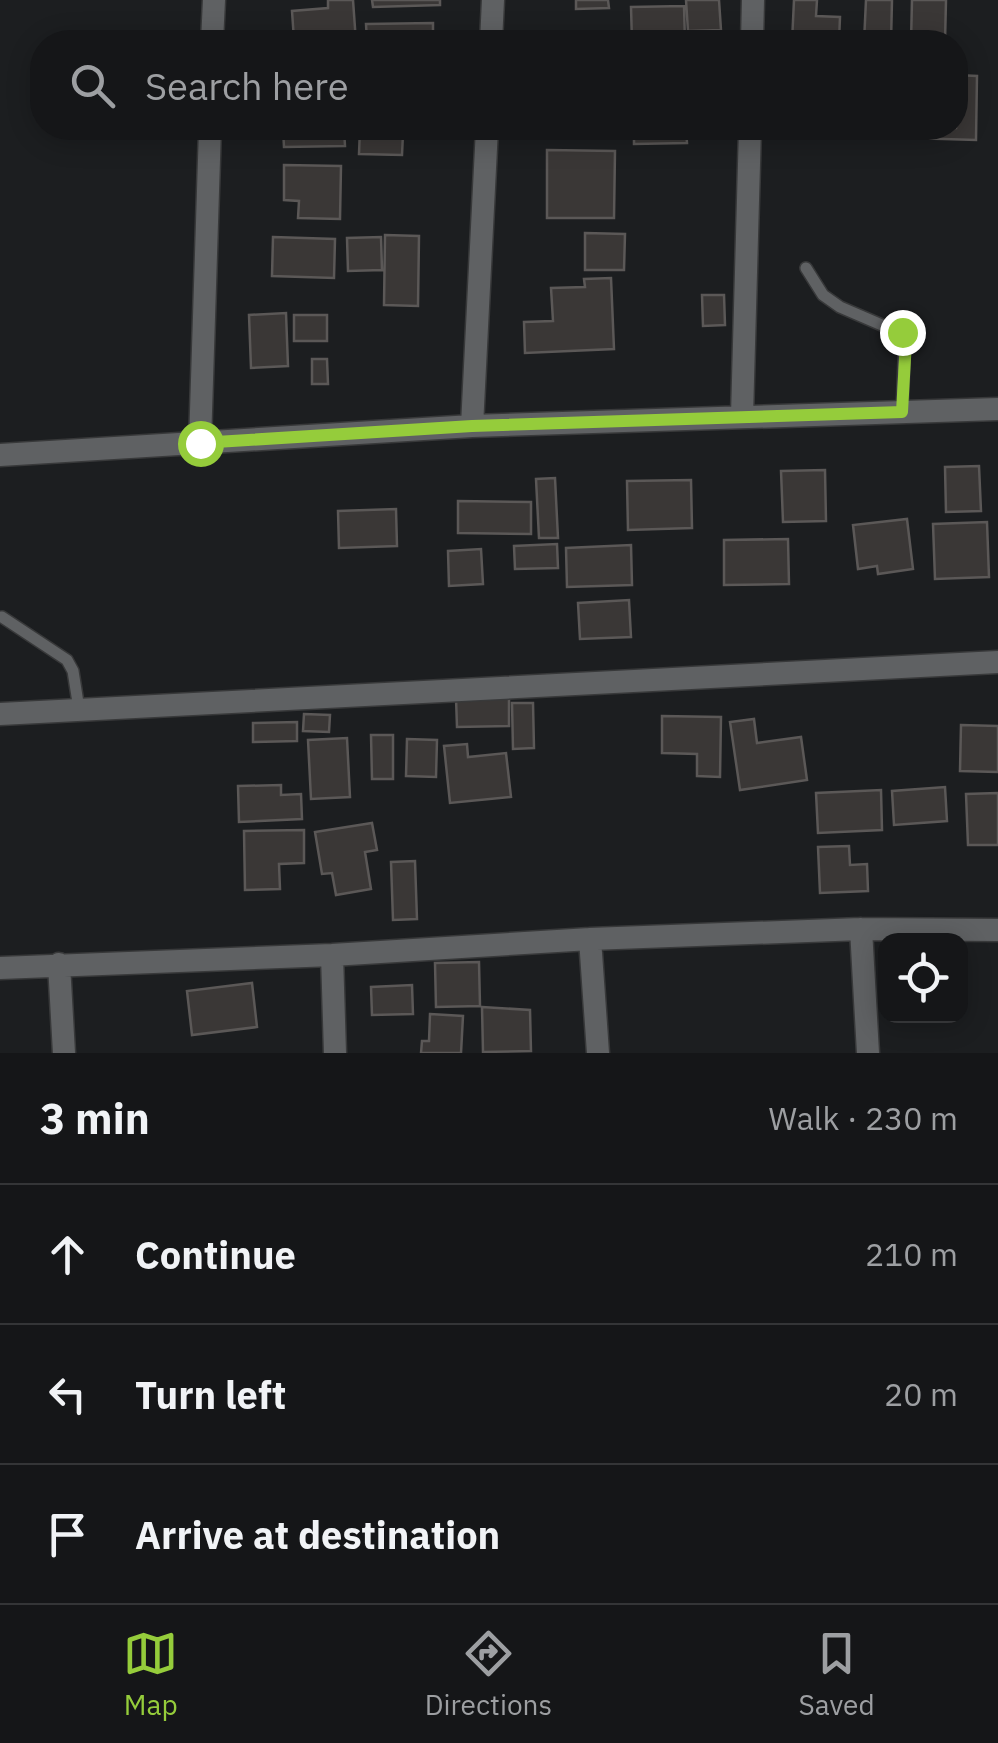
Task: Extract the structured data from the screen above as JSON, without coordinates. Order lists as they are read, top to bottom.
{
  "page": {
    "search": "Search here",
    "heading": ["3 min", "Walk · 230 m"],
    "list": [
      ["Continue", "210 m"],
      ["Turn left", "20 m"],
      "Arrive at destination"
    ],
    "nav": ["Map", "Directions", "Saved"]
  }
}
